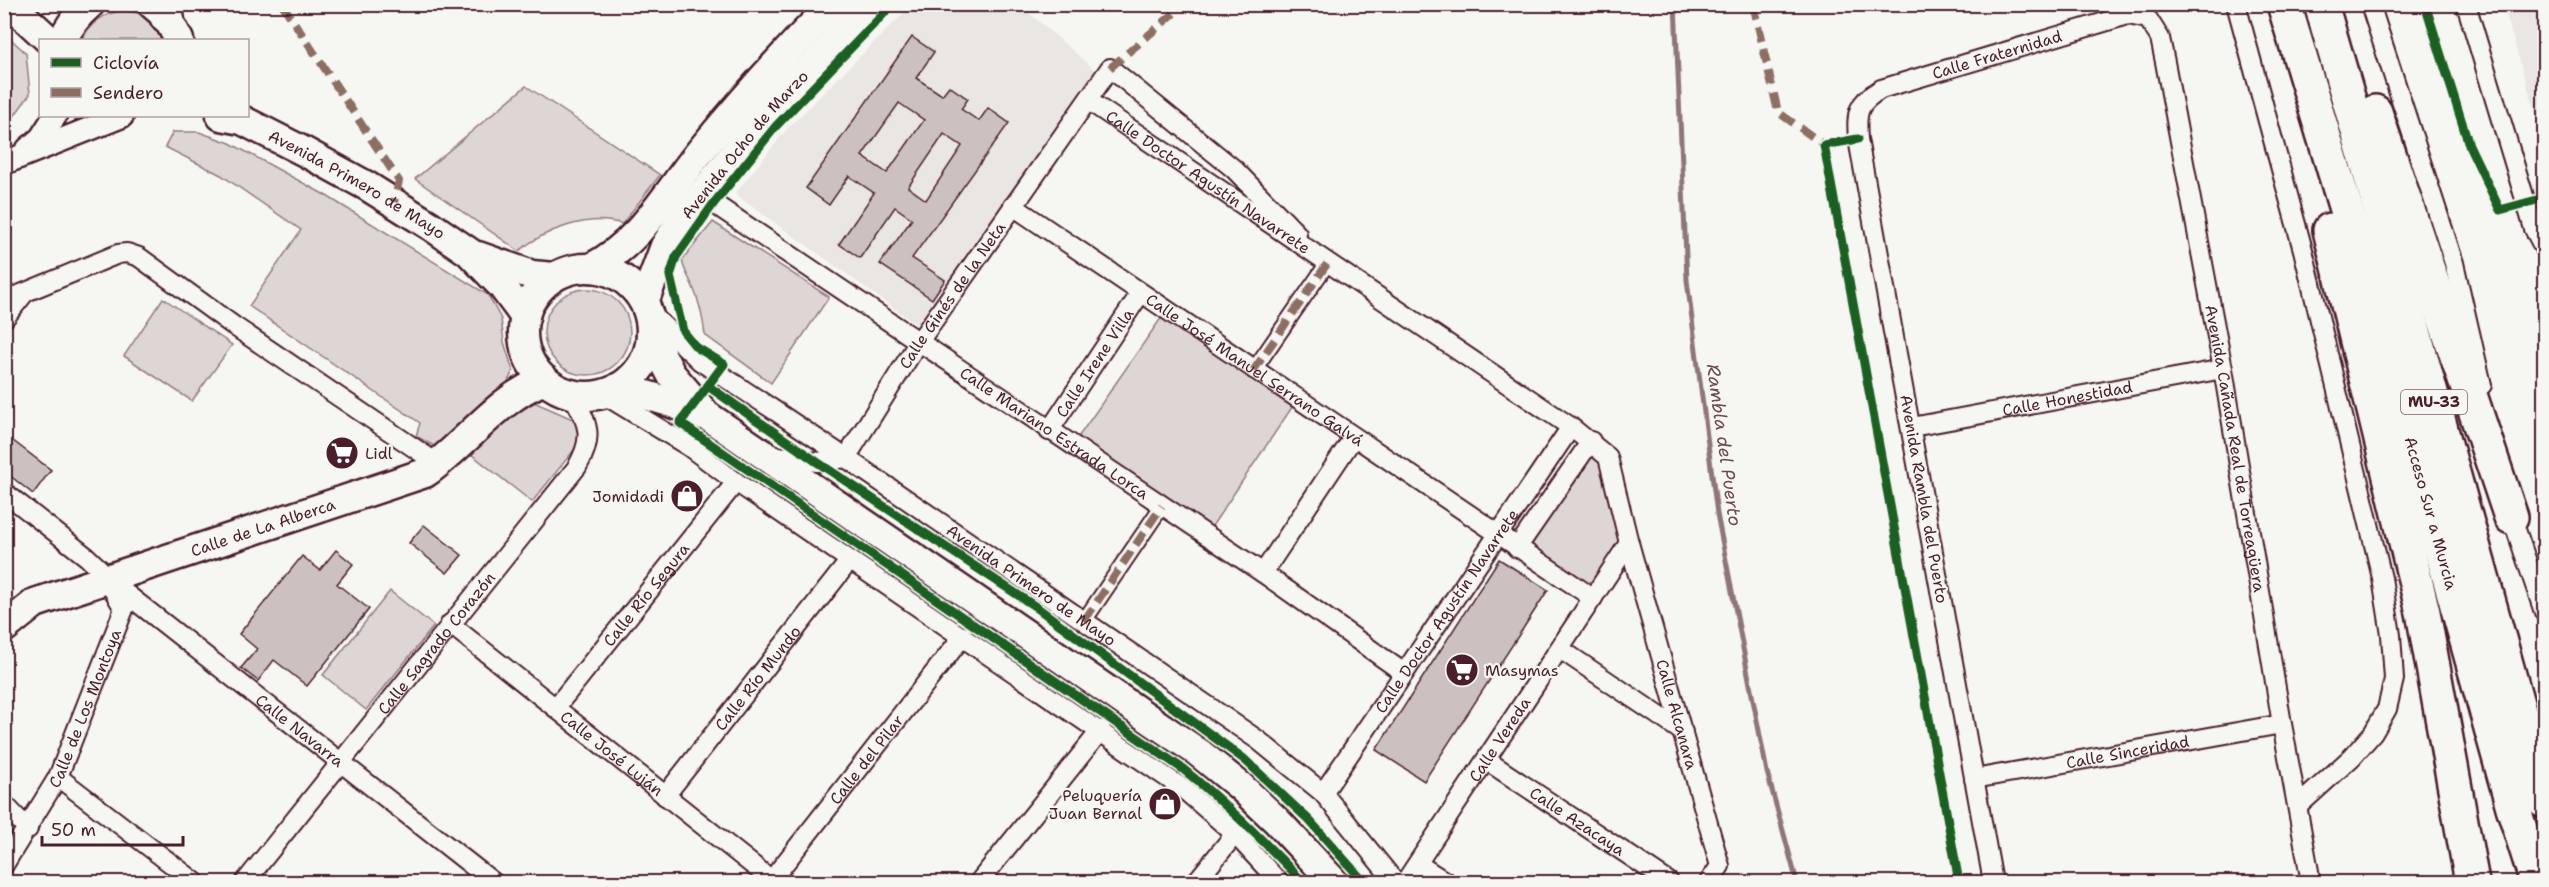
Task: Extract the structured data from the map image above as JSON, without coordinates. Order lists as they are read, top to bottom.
{
  "streets": {
    "highway": ["MU-33", "Acceso Sur a Murcia"],
    "main road": ["Avenida Ocho de Marzo", "Avenida Primero de Mayo", "Calle de La Alberca"],
    "street": [
      "Calle Fraternidad",
      "Calle Doctor Agustín Navarrete",
      "Calle Ginés de la Neta",
      "Calle Irene Villa",
      "Calle José Manuel Serrano Galvá",
      "Calle Honestidad",
      "Calle Mariano Estrada Lorca",
      "Avenida Cañada Real de Torreagüera",
      "Avenida Rambla del Puerto",
      "Calle Río Segura",
      "Calle Sagrado Corazón",
      "Calle Río Mundo",
      "Calle de Los Montoya",
      "Calle Alcanara",
      "Calle Navarra",
      "Calle Vereda",
      "Calle Sinceridad",
      "Calle José Luján",
      "Calle del Pilar",
      "Calle Azacaya"
    ]
  },
  "crossings": [
    ["Calle Fraternidad", "Avenida Cañada Real de Torreagüera"],
    ["Calle Fraternidad", "Avenida Rambla del Puerto"],
    ["Avenida Ocho de Marzo", "Avenida Primero de Mayo"],
    ["Avenida Ocho de Marzo", "Calle Mariano Estrada Lorca"],
    ["Avenida Ocho de Marzo", "Calle de La Alberca"],
    ["Avenida Ocho de Marzo", "Calle Sagrado Corazón"],
    ["Calle Doctor Agustín Navarrete", "Avenida Primero de Mayo"],
    ["Calle Doctor Agustín Navarrete", "Calle Ginés de la Neta"],
    ["Calle Doctor Agustín Navarrete", "Calle José Manuel Serrano Galvá"],
    ["Calle Doctor Agustín Navarrete", "Calle Mariano Estrada Lorca"],
    ["Calle Doctor Agustín Navarrete", "Calle Alcanara"],
    ["Avenida Primero de Mayo", "Calle Ginés de la Neta"],
    ["Avenida Primero de Mayo", "Calle de La Alberca"],
    ["Avenida Primero de Mayo", "Calle Sagrado Corazón"],
    ["Calle Ginés de la Neta", "Calle José Manuel Serrano Galvá"],
    ["Calle Ginés de la Neta", "Calle Mariano Estrada Lorca"],
    ["Calle Irene Villa", "Calle José Manuel Serrano Galvá"],
    ["Calle Irene Villa", "Calle Mariano Estrada Lorca"],
    ["Calle José Manuel Serrano Galvá", "Calle Vereda"],
    ["Calle Honestidad", "Avenida Cañada Real de Torreagüera"],
    ["Calle Honestidad", "Avenida Rambla del Puerto"],
    ["Avenida Cañada Real de Torreagüera", "Calle Sinceridad"],
    ["Avenida Rambla del Puerto", "Calle Sinceridad"],
    ["Calle de La Alberca", "Calle Sagrado Corazón"],
    ["Calle de La Alberca", "Calle de Los Montoya"],
    ["Calle de La Alberca", "Calle Navarra"],
    ["Calle Río Segura", "Calle José Luján"],
    ["Calle Sagrado Corazón", "Calle Navarra"],
    ["Calle Sagrado Corazón", "Calle José Luján"],
    ["Calle Río Mundo", "Calle José Luján"],
    ["Calle de Los Montoya", "Calle Navarra"],
    ["Calle Alcanara", "Calle Vereda"],
    ["Calle Vereda", "Calle Azacaya"],
    ["Calle José Luján", "Calle del Pilar"]
  ],
  "water": ["Rambla del Puerto"],
  "places": {
    "supermarket": ["Lidl", "Masymas"],
    "shop": ["Jomidadi", "Peluquería Juan Bernal"]
  },
  "legend": ["Ciclovía", "Sendero"],
  "scale_bar": "50 m"
}
